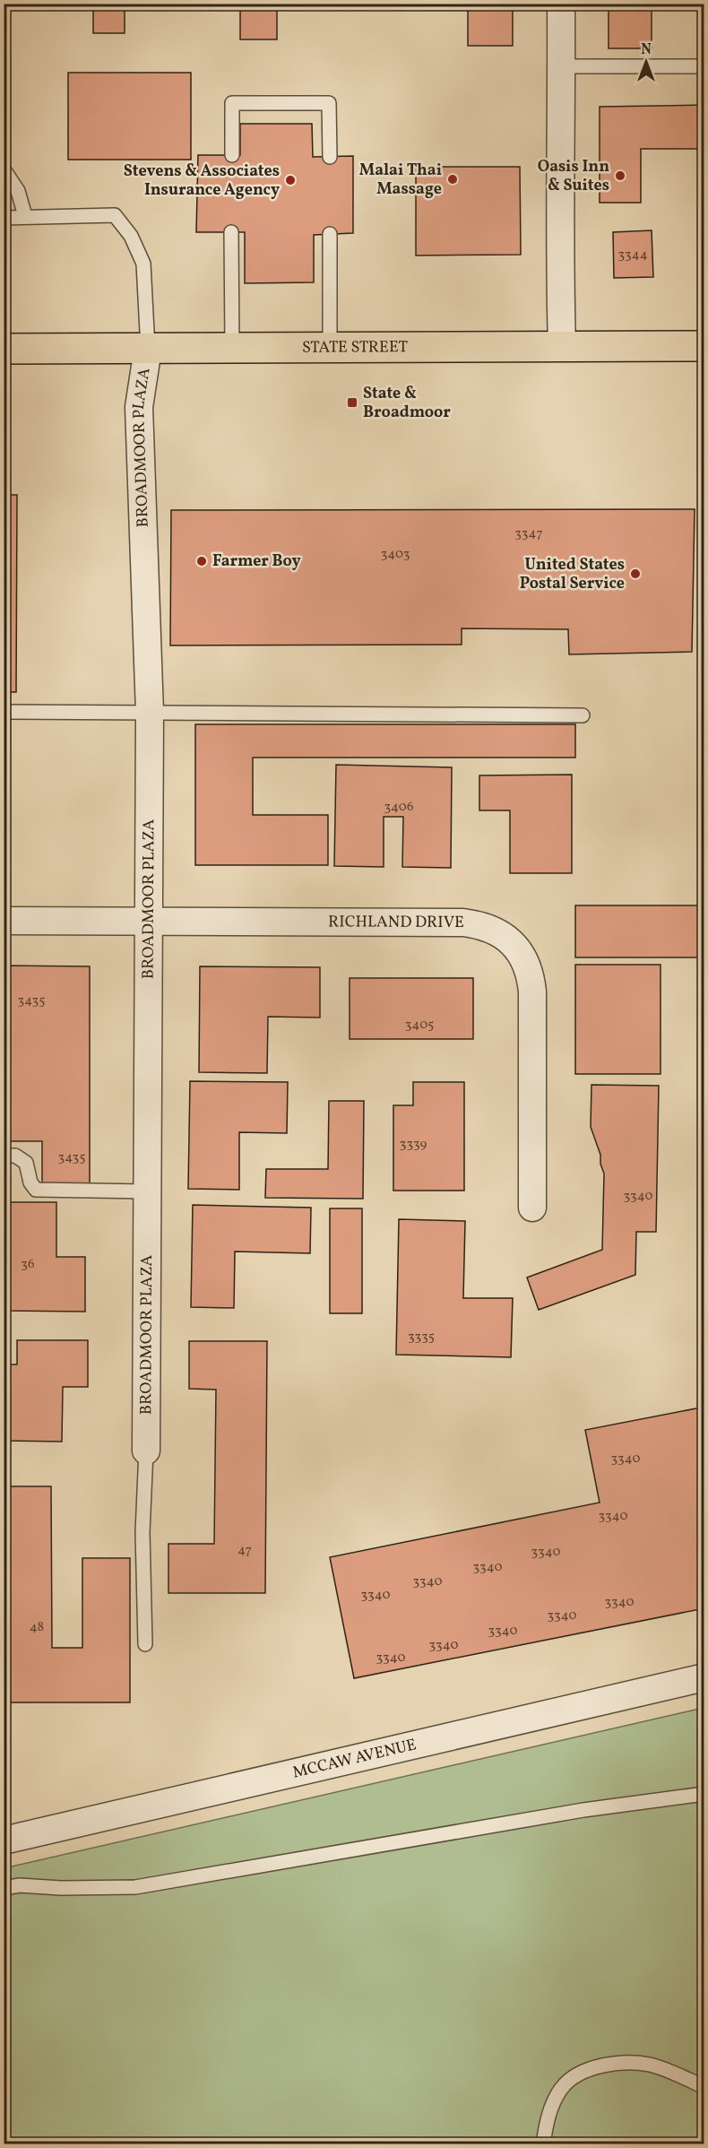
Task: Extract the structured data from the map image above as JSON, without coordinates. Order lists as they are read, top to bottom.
{
  "streets": {
    "main road": ["STATE STREET"],
    "street": ["BROADMOOR PLAZA", "RICHLAND DRIVE", "MCCAW AVENUE"]
  },
  "crossings": [
    ["STATE STREET", "BROADMOOR PLAZA"],
    ["BROADMOOR PLAZA", "RICHLAND DRIVE"]
  ],
  "places": {
    "other": [
      "Oasis Inn & Suites",
      "Malai Thai Massage",
      "Stevens & Associates Insurance Agency",
      "Farmer Boy",
      "United States Postal Service"
    ],
    "transit": ["State & Broadmoor"]
  },
  "house_numbers": [
    "3344",
    "3347",
    "3403",
    "3406",
    "3435",
    "3405",
    "3339",
    "3435",
    "3340",
    "36",
    "3335",
    "3340",
    "3340",
    "47",
    "3340",
    "3340",
    "3340",
    "3340",
    "3340",
    "3340",
    "48",
    "3340",
    "3340",
    "3340"
  ],
  "north": "top"
}
